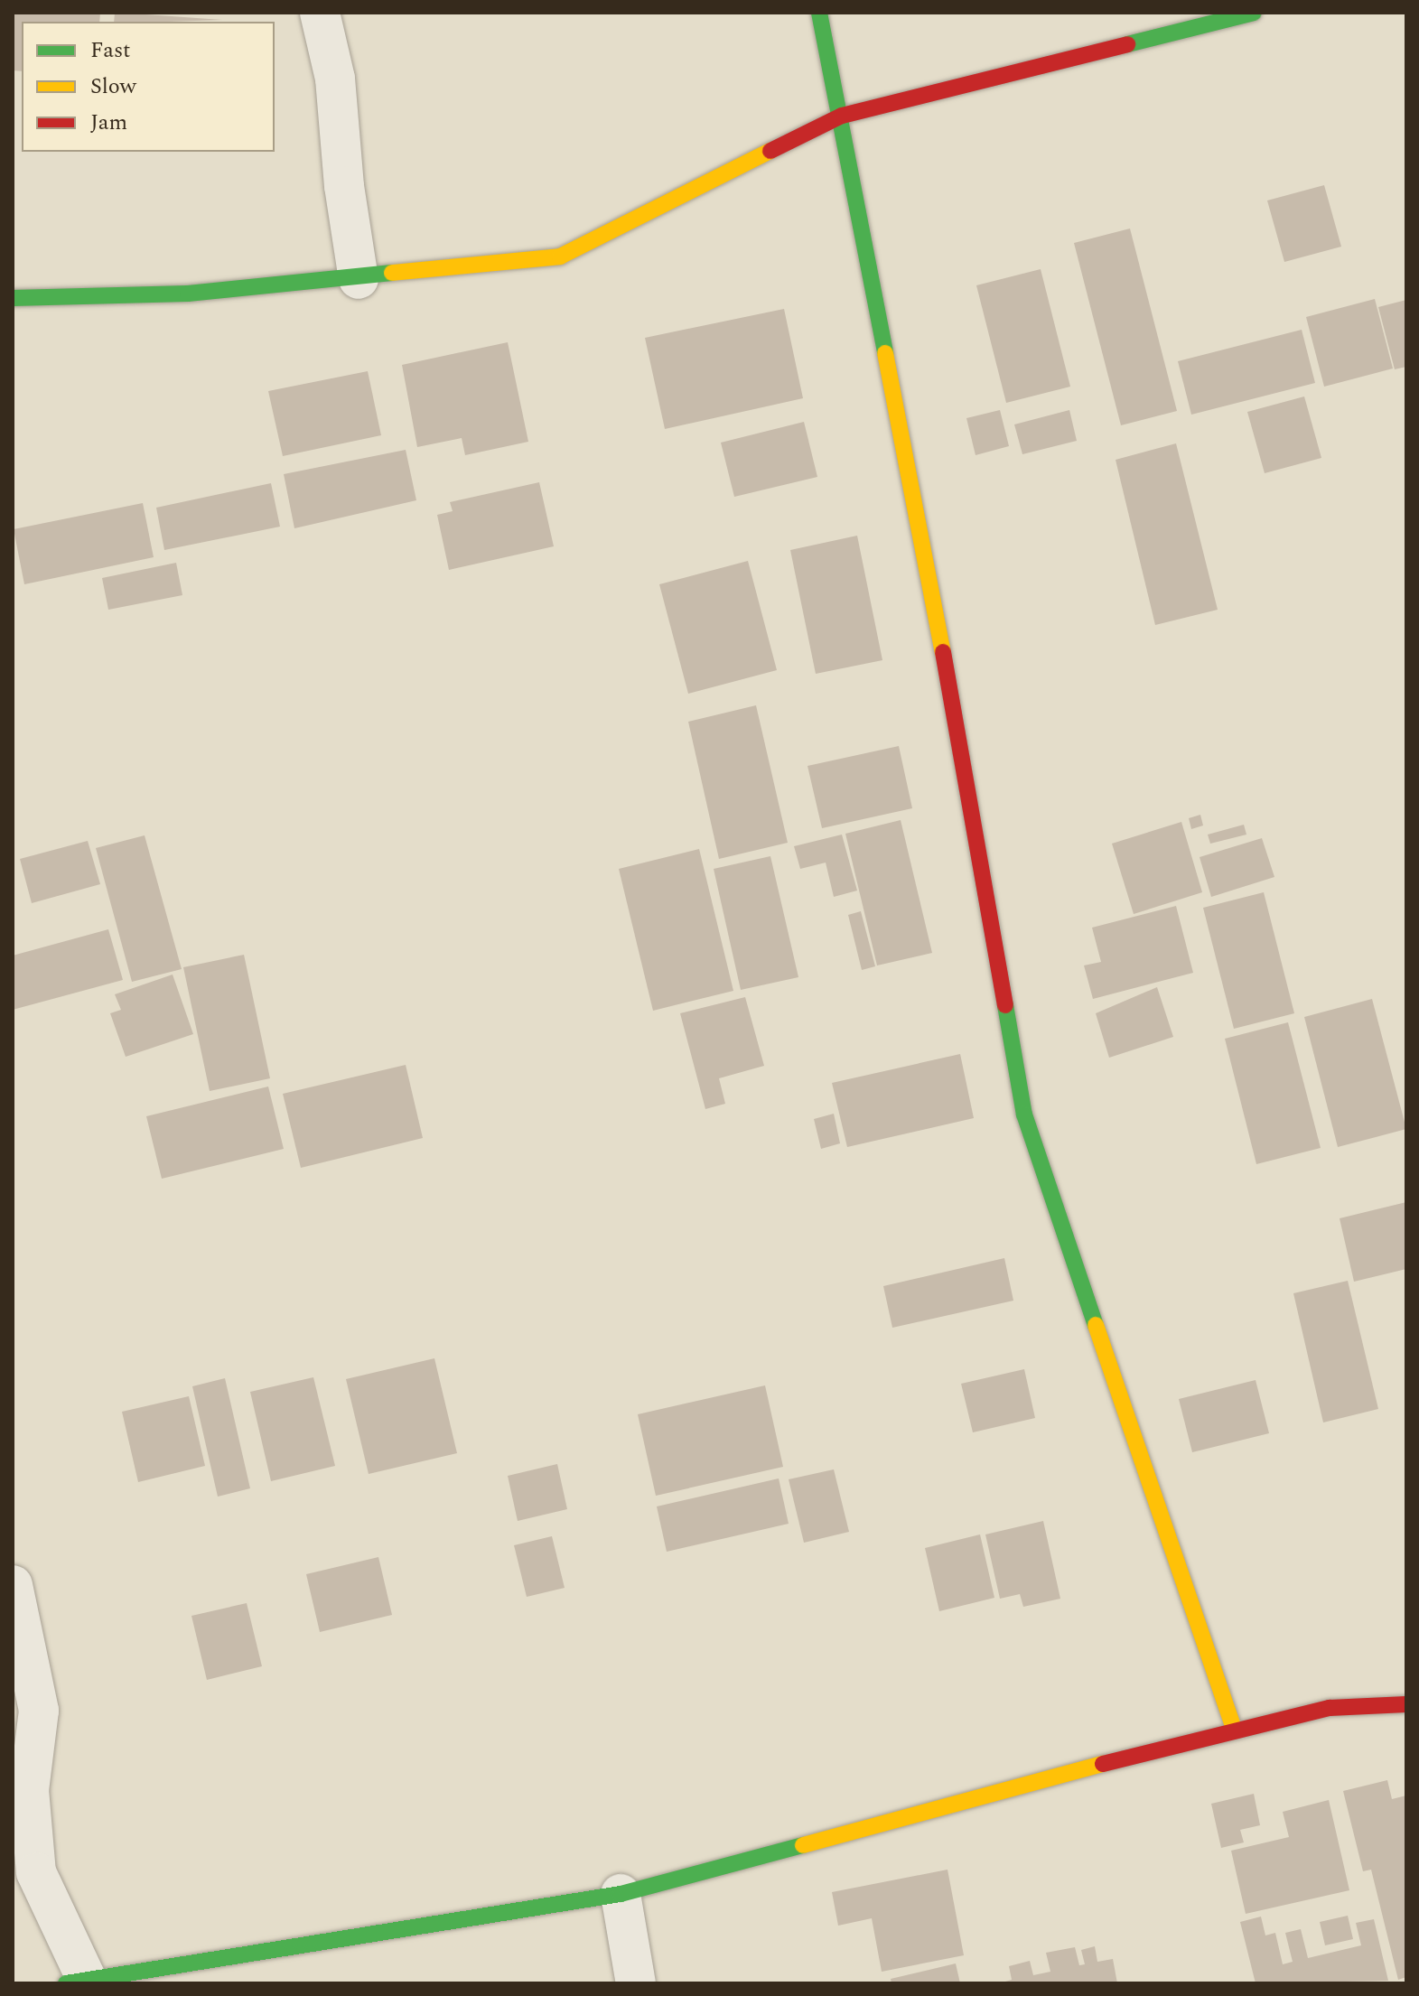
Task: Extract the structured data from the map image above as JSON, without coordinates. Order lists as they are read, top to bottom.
{
  "legend": ["Fast", "Slow", "Jam"]
}
